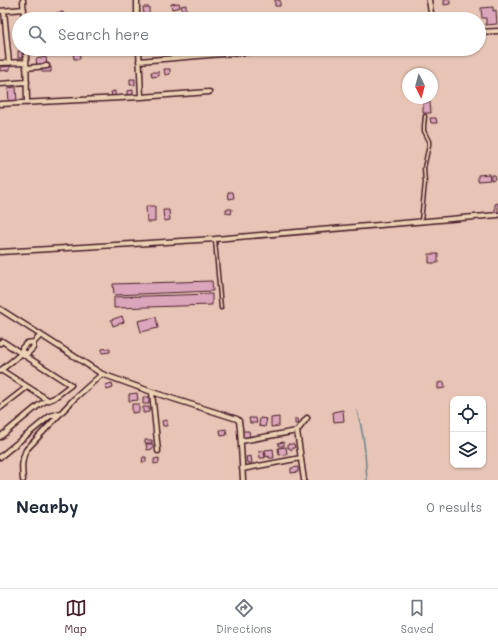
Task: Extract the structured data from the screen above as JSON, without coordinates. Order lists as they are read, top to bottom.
{
  "north": "bottom",
  "page": {
    "search": "Search here",
    "heading": ["Nearby", "0 results"],
    "nav": ["Map", "Directions", "Saved"]
  }
}
